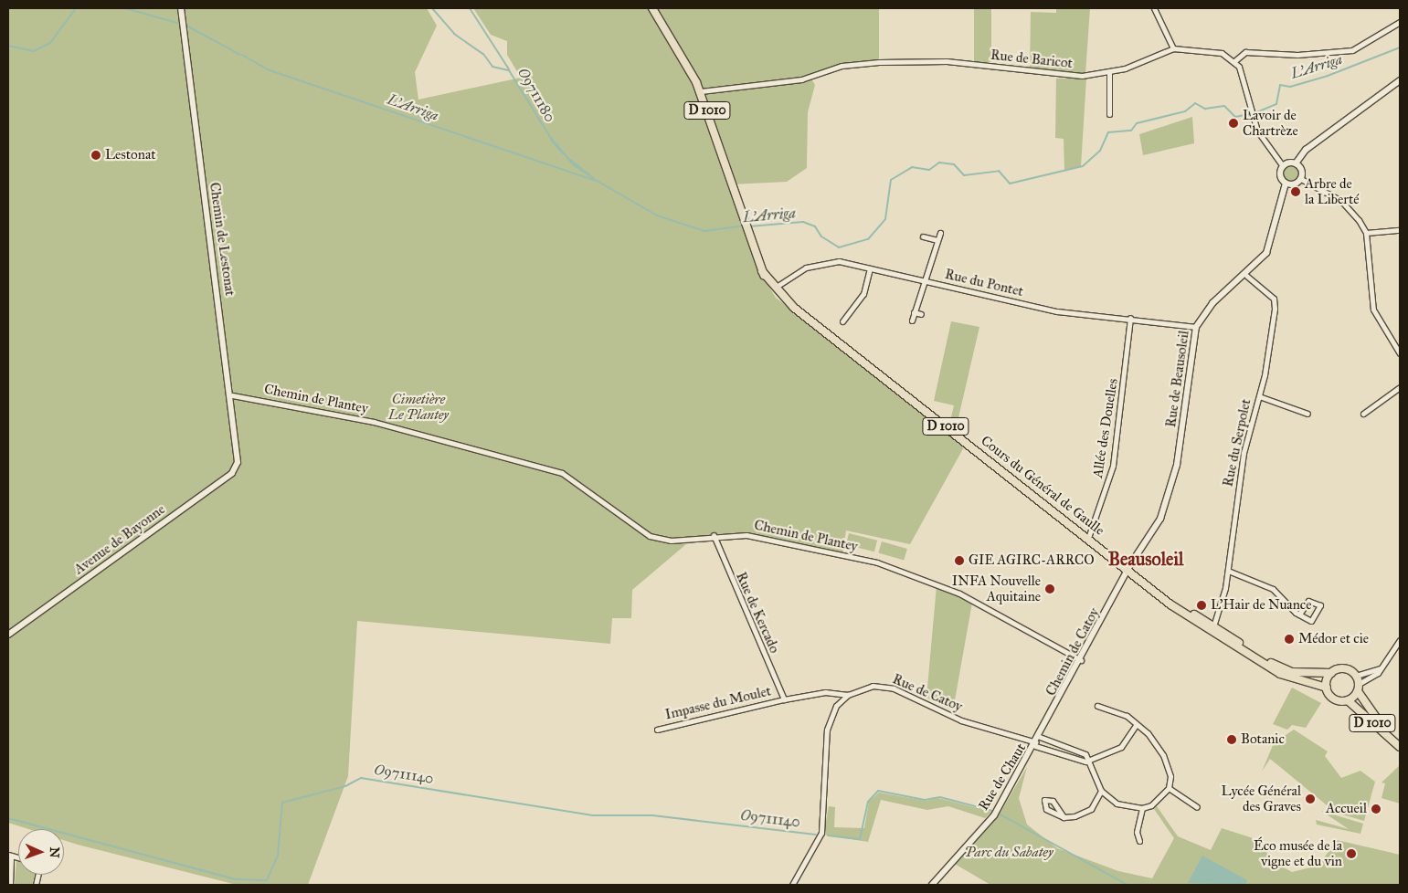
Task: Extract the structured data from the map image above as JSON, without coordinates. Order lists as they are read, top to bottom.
{
  "streets": {
    "main road": ["D 1010", "Cours du Général de Gaulle"],
    "street": [
      "Rue de Baricot",
      "Chemin de Lestonat",
      "Rue du Pontet",
      "Rue de Beausoleil",
      "Chemin de Plantey",
      "Allée des Douelles",
      "Rue du Serpolet",
      "Avenue de Bayonne",
      "Rue de Kercado",
      "Chemin de Catoy",
      "Rue de Catoy",
      "Impasse du Moulet",
      "Rue de Chaut"
    ]
  },
  "crossings": [
    ["Rue de Baricot", "D 1010"],
    ["Rue de Baricot", "Cours du Général de Gaulle"],
    ["D 1010", "Cours du Général de Gaulle"],
    ["Chemin de Lestonat", "Chemin de Plantey"],
    ["Chemin de Lestonat", "Avenue de Bayonne"],
    ["Rue du Pontet", "Rue de Beausoleil"],
    ["Rue du Pontet", "Allée des Douelles"],
    ["Rue du Pontet", "Cours du Général de Gaulle"],
    ["Rue de Beausoleil", "Rue du Serpolet"],
    ["Rue de Beausoleil", "Cours du Général de Gaulle"],
    ["Rue de Beausoleil", "Chemin de Catoy"],
    ["Chemin de Plantey", "Rue de Kercado"],
    ["Chemin de Plantey", "Chemin de Catoy"],
    ["Allée des Douelles", "Cours du Général de Gaulle"],
    ["Rue du Serpolet", "Cours du Général de Gaulle"],
    ["Cours du Général de Gaulle", "Chemin de Catoy"],
    ["Rue de Kercado", "Impasse du Moulet"],
    ["Chemin de Catoy", "Rue de Catoy"],
    ["Chemin de Catoy", "Rue de Chaut"],
    ["Rue de Catoy", "Impasse du Moulet"],
    ["Rue de Catoy", "Rue de Chaut"]
  ],
  "districts": ["Beausoleil"],
  "water": ["L'Arriga", "O9711180", "O9711140"],
  "parks": ["Cimetière Le Plantey", "Parc du Sabatey"],
  "places": [
    "Lavoir de Chartrèze",
    "Lestonat",
    "Arbre de la Liberté",
    "GIE AGIRC-ARRCO",
    "INFA Nouvelle Aquitaine",
    "L'Hair de Nuance",
    "Médor et cie",
    "Botanic",
    "Lycée Général des Graves",
    "Accueil",
    "Éco musée de la vigne et du vin"
  ],
  "north": "right"
}
